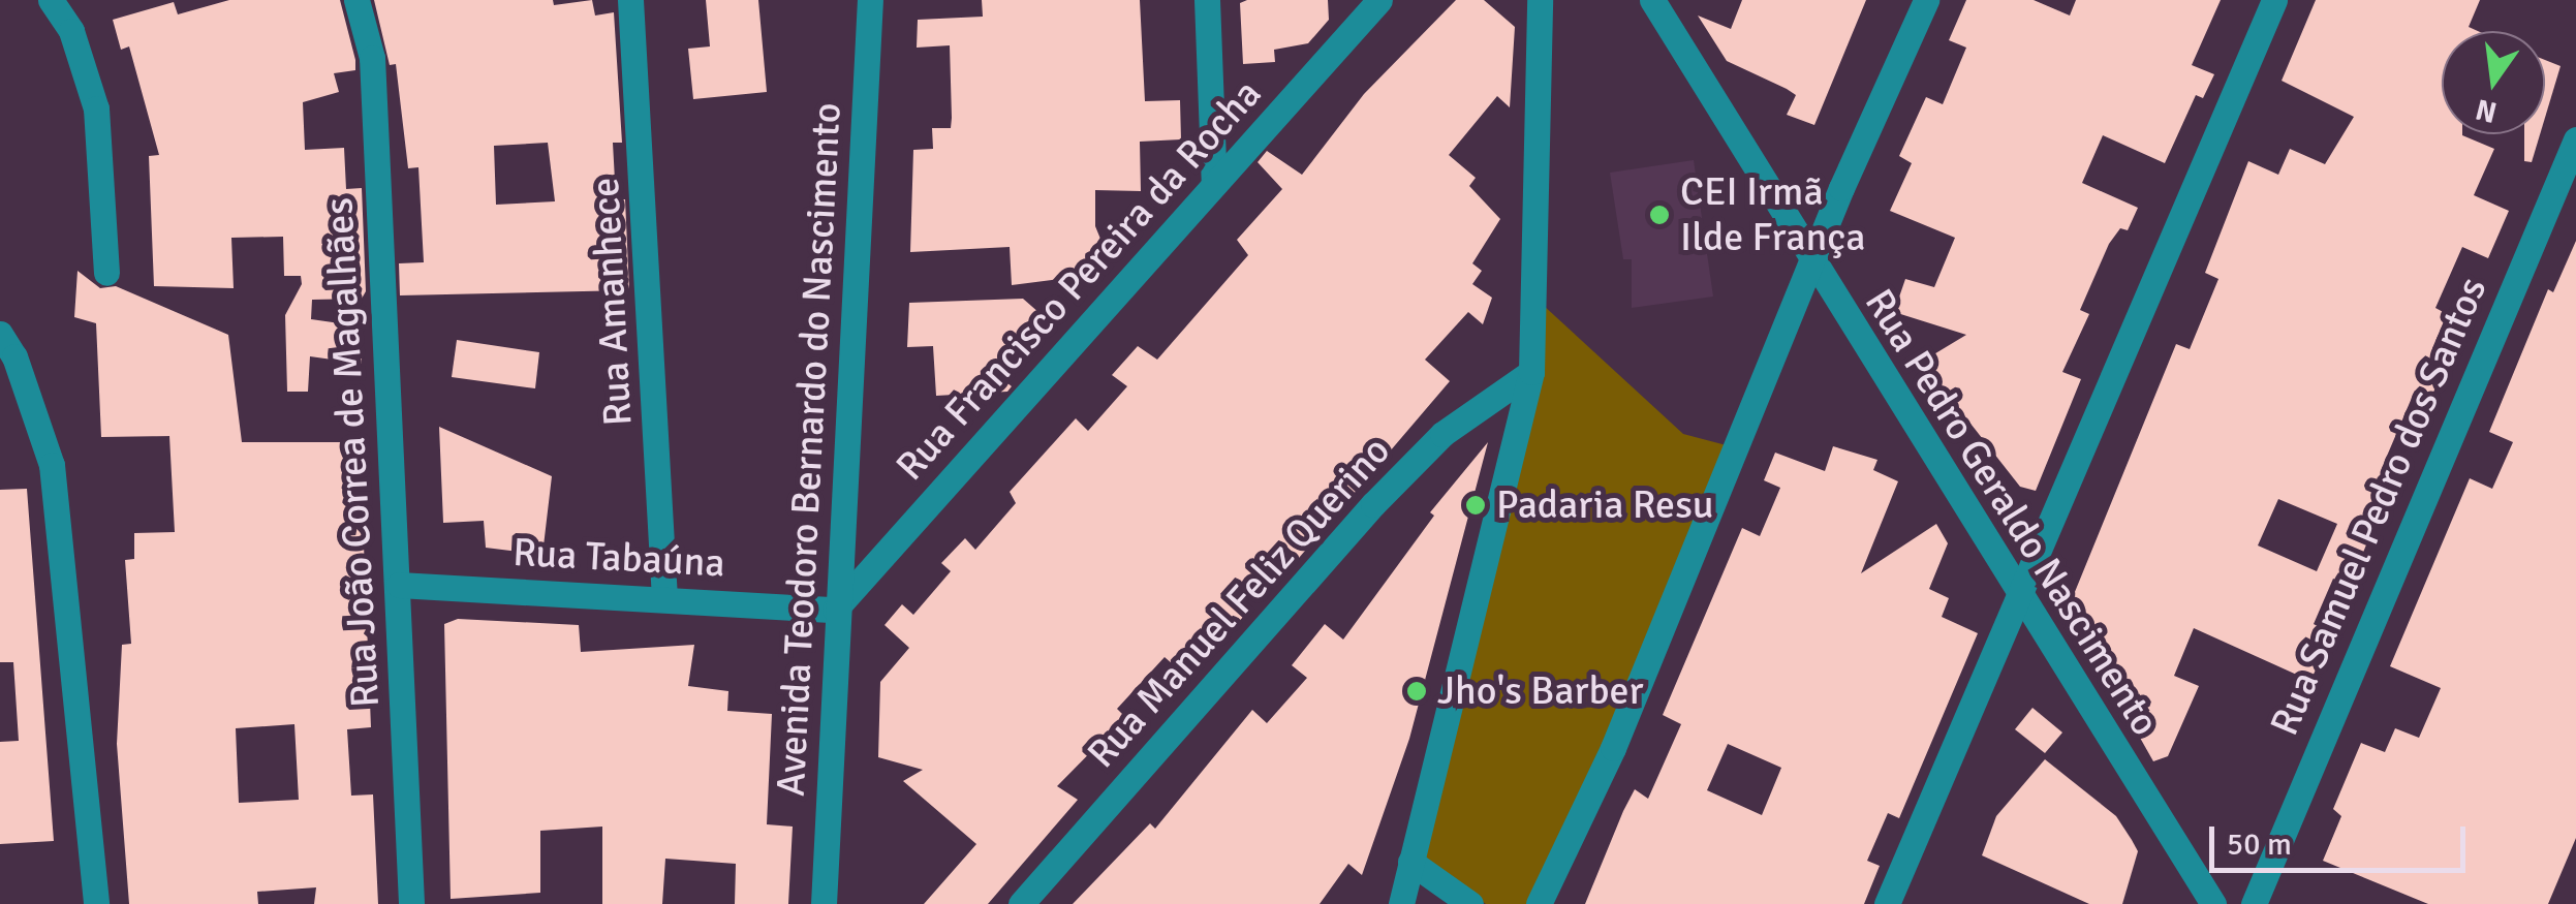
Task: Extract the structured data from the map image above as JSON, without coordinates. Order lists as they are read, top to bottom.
{
  "streets": {
    "street": [
      "Rua Francisco Pereira da Rocha",
      "Rua Amanhece",
      "Avenida Teodoro Bernardo do Nascimento",
      "Rua João Correa de Magalhães",
      "Rua Samuel Pedro dos Santos",
      "Rua Pedro Geraldo Nascimento",
      "Rua Tabaúna",
      "Rua Manuel Feliz Querino"
    ]
  },
  "crossings": [
    ["Rua Francisco Pereira da Rocha", "Avenida Teodoro Bernardo do Nascimento"],
    ["Rua Francisco Pereira da Rocha", "Rua Tabaúna"],
    ["Rua Amanhece", "Rua Tabaúna"],
    ["Avenida Teodoro Bernardo do Nascimento", "Rua Tabaúna"],
    ["Rua João Correa de Magalhães", "Rua Tabaúna"]
  ],
  "places": ["CEI Irmã Ilde França", "Padaria Resu", "Jho's Barber"],
  "scale_bar": "50 m",
  "north": "bottom"
}
